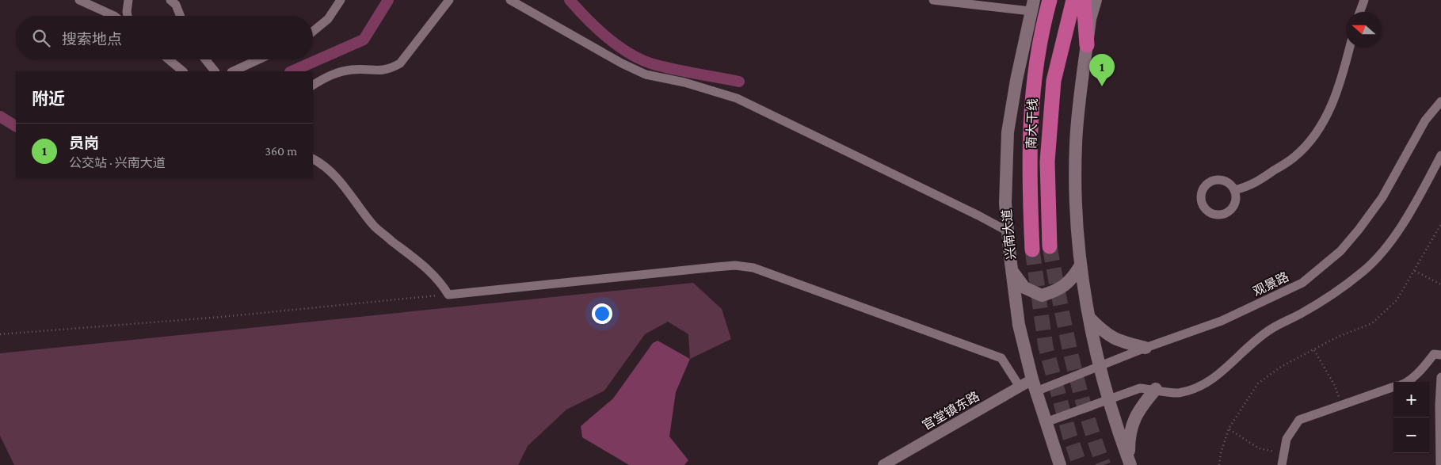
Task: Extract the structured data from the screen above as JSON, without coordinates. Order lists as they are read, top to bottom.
{
  "streets": {
    "highway": ["南大干线"],
    "main road": ["兴南大道"],
    "street": ["观景路", "官堂镇东路"]
  },
  "crossings": [
    ["兴南大道", "观景路"],
    ["兴南大道", "官堂镇东路"],
    ["观景路", "官堂镇东路"]
  ],
  "north": "left",
  "page": {
    "search": "搜索地点",
    "pins": "1",
    "heading": "附近",
    "list": [
      {
        "mark": "1",
        "name": "员岗",
        "note": "公交站 · 兴南大道",
        "value": "360 m"
      }
    ],
    "map_buttons": ["+", "−"]
  }
}
